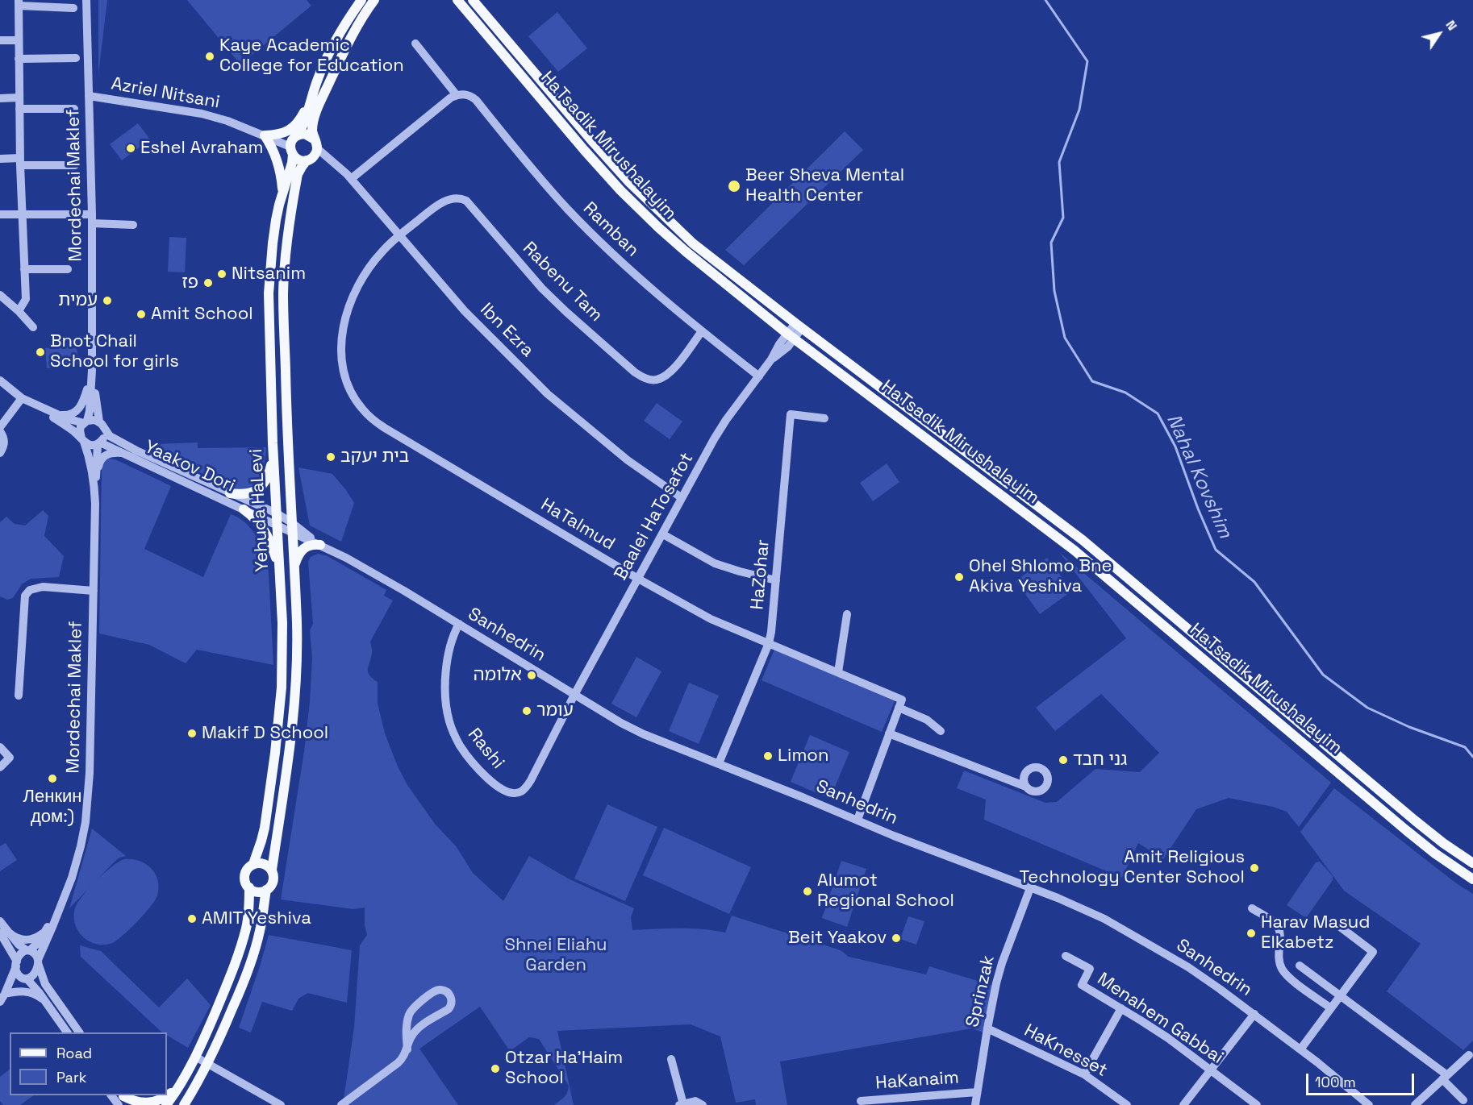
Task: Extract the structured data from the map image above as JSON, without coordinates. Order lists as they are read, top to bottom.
{
  "streets": {
    "main road": ["HaTsadik Mirushalayim", "Yehuda HaLevi"],
    "street": [
      "Azriel Nitsani",
      "Mordechai Maklef",
      "Ramban",
      "Rabenu Tam",
      "Ibn Ezra",
      "Yaakov Dori",
      "Baalei HaTosafot",
      "HaTalmud",
      "HaZohar",
      "Sanhedrin",
      "Rashi",
      "Sprinzak",
      "Menahem Gabbai",
      "HaKnesset",
      "HaKanaim"
    ]
  },
  "crossings": [
    ["Azriel Nitsani", "Mordechai Maklef"],
    ["Azriel Nitsani", "Ibn Ezra"],
    ["Azriel Nitsani", "Yehuda HaLevi"],
    ["HaTsadik Mirushalayim", "Baalei HaTosafot"],
    ["Mordechai Maklef", "Yaakov Dori"],
    ["Ramban", "Rabenu Tam"],
    ["Ramban", "Baalei HaTosafot"],
    ["Rabenu Tam", "Ibn Ezra"],
    ["Rabenu Tam", "HaTalmud"],
    ["Ibn Ezra", "Yehuda HaLevi"],
    ["Ibn Ezra", "Baalei HaTosafot"],
    ["Ibn Ezra", "HaTalmud"],
    ["Yaakov Dori", "Yehuda HaLevi"],
    ["Yaakov Dori", "Sanhedrin"],
    ["Yehuda HaLevi", "Sanhedrin"],
    ["Baalei HaTosafot", "HaTalmud"],
    ["Baalei HaTosafot", "Sanhedrin"],
    ["Baalei HaTosafot", "Rashi"],
    ["HaTalmud", "HaZohar"],
    ["HaZohar", "Sanhedrin"],
    ["Sanhedrin", "Rashi"],
    ["Sanhedrin", "Sprinzak"],
    ["Sprinzak", "HaKnesset"],
    ["Sprinzak", "HaKanaim"]
  ],
  "water": ["Nahal Kovshim"],
  "parks": ["Shnei Eliahu Garden"],
  "places": [
    "Kaye Academic College for Education",
    "Eshel Avraham",
    "Beer Sheva Mental Health Center",
    "Nitsanim",
    "פז",
    "עמית",
    "Amit School",
    "Bnot Chail School for girls",
    "בית יעקב",
    "Ohel Shlomo Bne Akiva Yeshiva",
    "אלומה",
    "עומר",
    "Makif D School",
    "Limon",
    "גני חבד",
    "Ленкин дом:)",
    "Amit Religious Technology Center School",
    "Alumot Regional School",
    "AMIT Yeshiva",
    "Harav Masud Elkabetz",
    "Beit Yaakov",
    "Otzar Ha'Haim School"
  ],
  "legend": ["Road", "Park"],
  "scale_bar": "100 m",
  "north": "top right"
}
